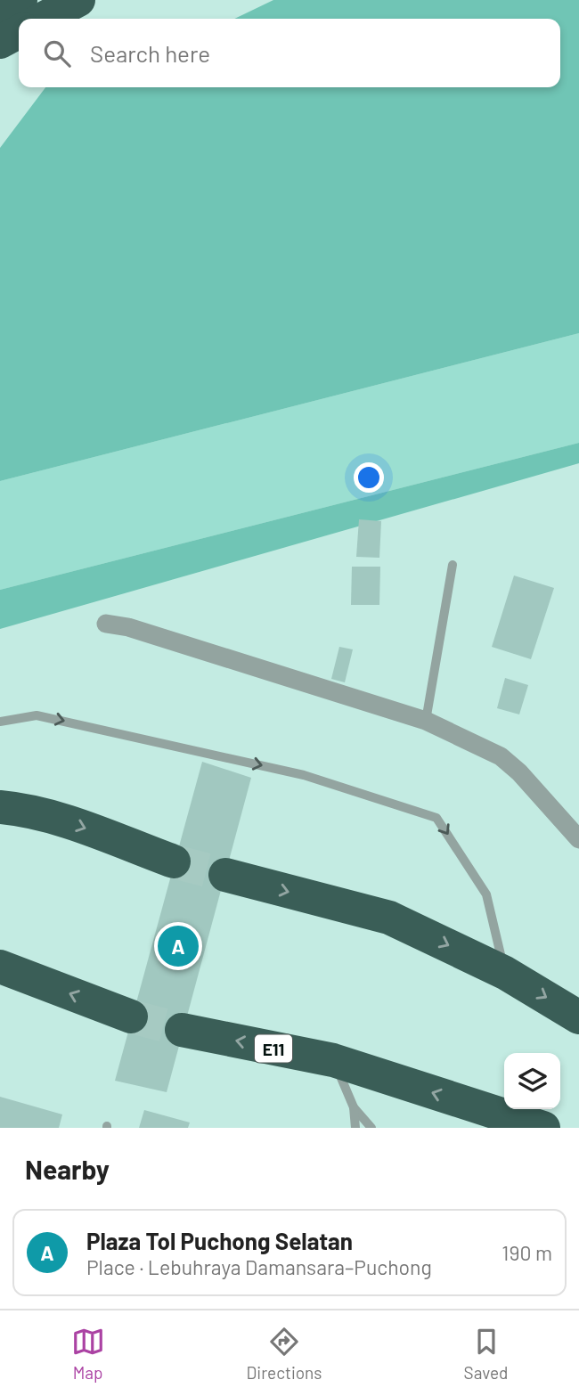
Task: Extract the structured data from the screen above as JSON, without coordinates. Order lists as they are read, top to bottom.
{
  "streets": {
    "highway": ["E11"]
  },
  "page": {
    "search": "Search here",
    "pins": "A",
    "heading": "Nearby",
    "list": [
      {
        "mark": "A",
        "name": "Plaza Tol Puchong Selatan",
        "note": "Place · Lebuhraya Damansara–Puchong",
        "value": "190 m"
      }
    ],
    "nav": ["Map", "Directions", "Saved"]
  }
}
